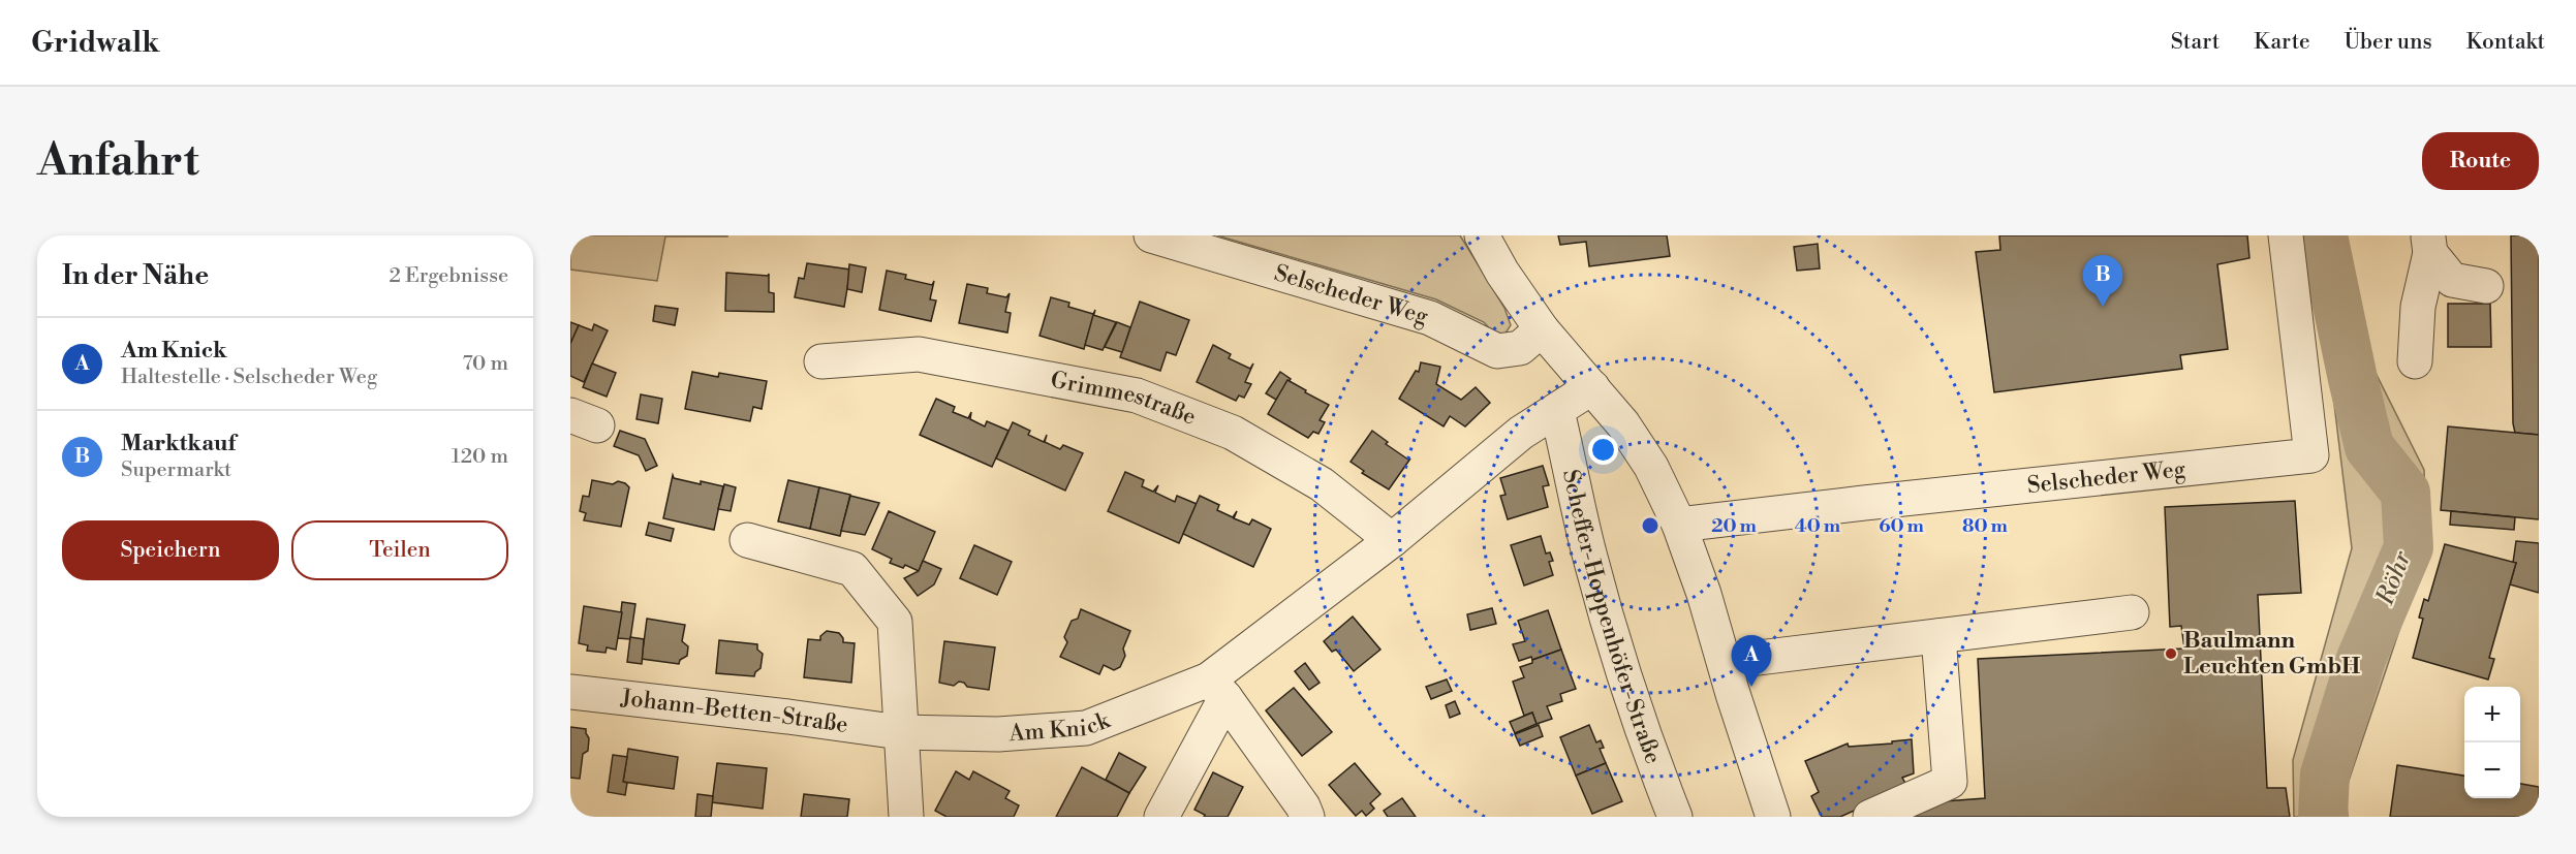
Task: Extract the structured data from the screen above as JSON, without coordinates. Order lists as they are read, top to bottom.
{
  "streets": {
    "street": [
      "Selscheder Weg",
      "Grimmestraße",
      "Scheffer-Hoppenhöfer-Straße",
      "Johann-Betten-Straße",
      "Am Knick"
    ]
  },
  "crossings": [
    ["Grimmestraße", "Am Knick"],
    ["Scheffer-Hoppenhöfer-Straße", "Am Knick"],
    ["Johann-Betten-Straße", "Am Knick"]
  ],
  "water": ["Röhr"],
  "places": ["Baulmann Leuchten GmbH"],
  "page": {
    "header": "Gridwalk",
    "nav": [
      "Start",
      "Karte",
      "Über uns",
      "Kontakt"
    ],
    "buttons": [
      "Route",
      ["Speichern", "Teilen"]
    ],
    "title": "Anfahrt",
    "heading": ["In der Nähe", "2 Ergebnisse"],
    "pins": ["B", "A"],
    "list": [
      {
        "mark": "A",
        "name": "Am Knick",
        "note": "Haltestelle · Selscheder Weg",
        "value": "70 m"
      },
      {
        "mark": "B",
        "name": "Marktkauf",
        "note": "Supermarkt",
        "value": "120 m"
      }
    ],
    "map_buttons": ["+", "−"]
  },
  "rings": [
    "20 m",
    "40 m",
    "60 m",
    "80 m"
  ]
}
